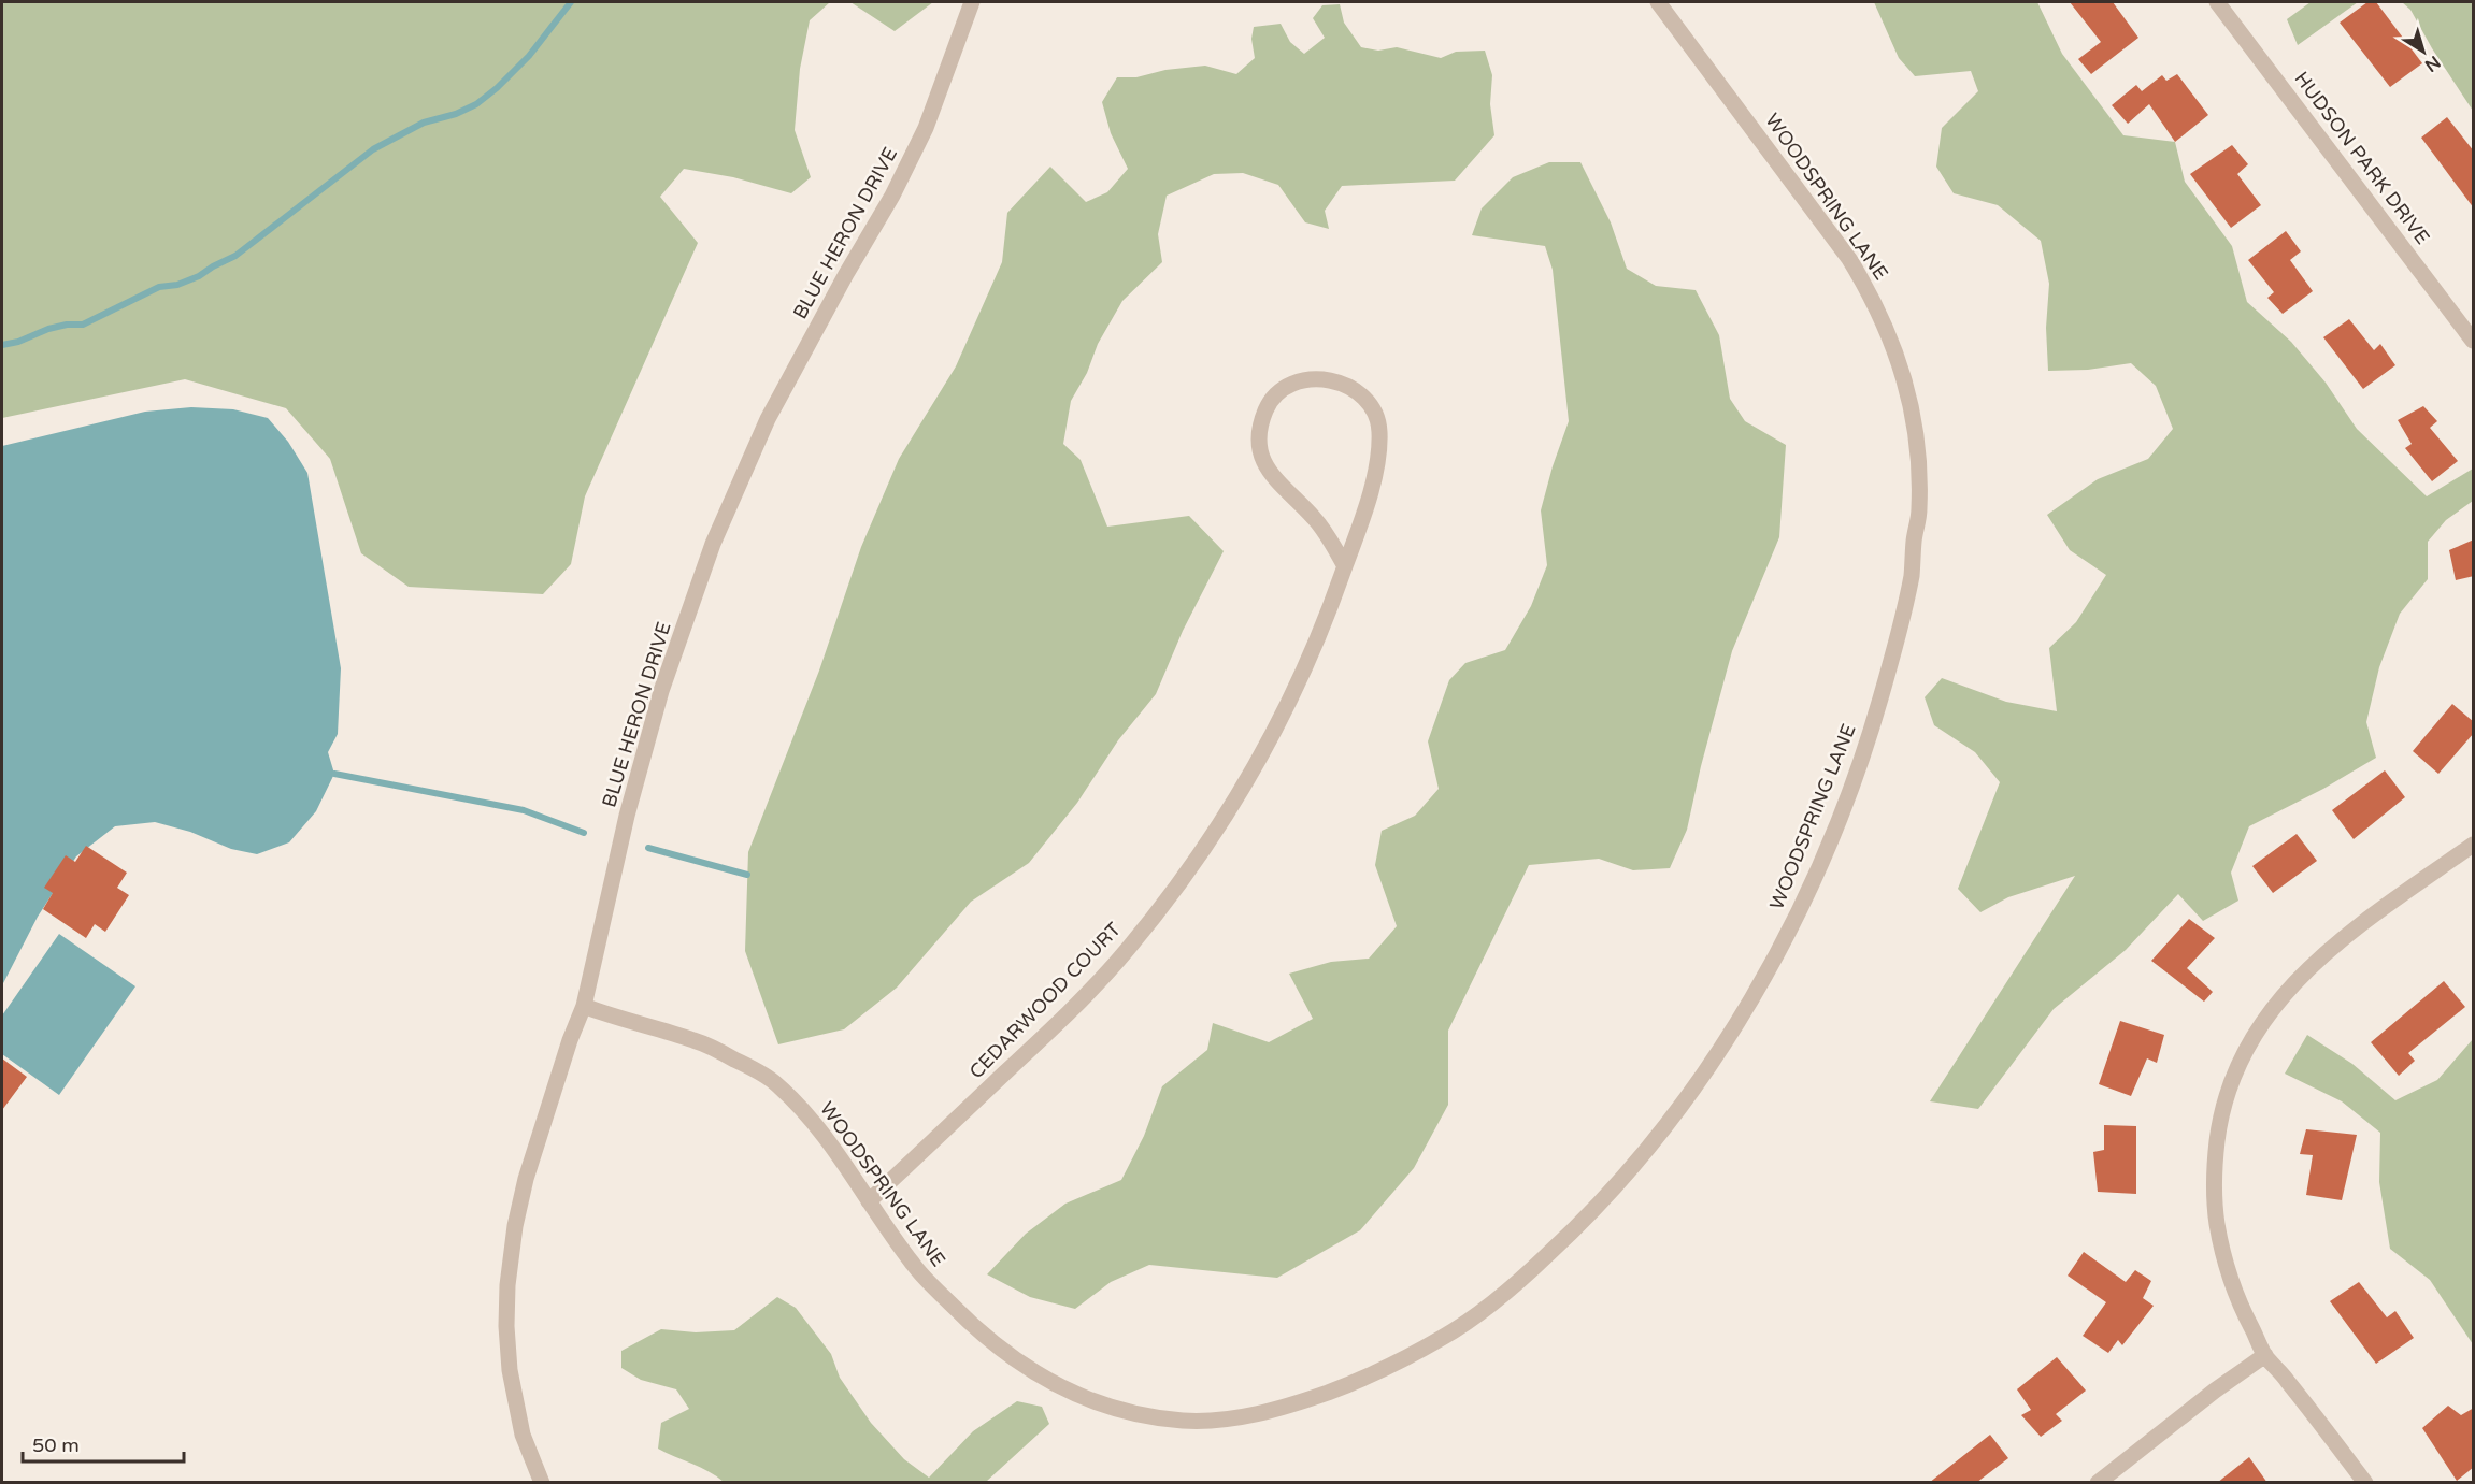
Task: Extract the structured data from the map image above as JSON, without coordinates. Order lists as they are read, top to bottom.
{
  "streets": {
    "street": [
      "HUDSON PARK DRIVE",
      "WOODSPRING LANE",
      "BLUE HERON DRIVE",
      "CEDARWOOD COURT"
    ]
  },
  "crossings": [
    ["WOODSPRING LANE", "BLUE HERON DRIVE"],
    ["WOODSPRING LANE", "CEDARWOOD COURT"]
  ],
  "scale_bar": "50 m",
  "north": "bottom right"
}
